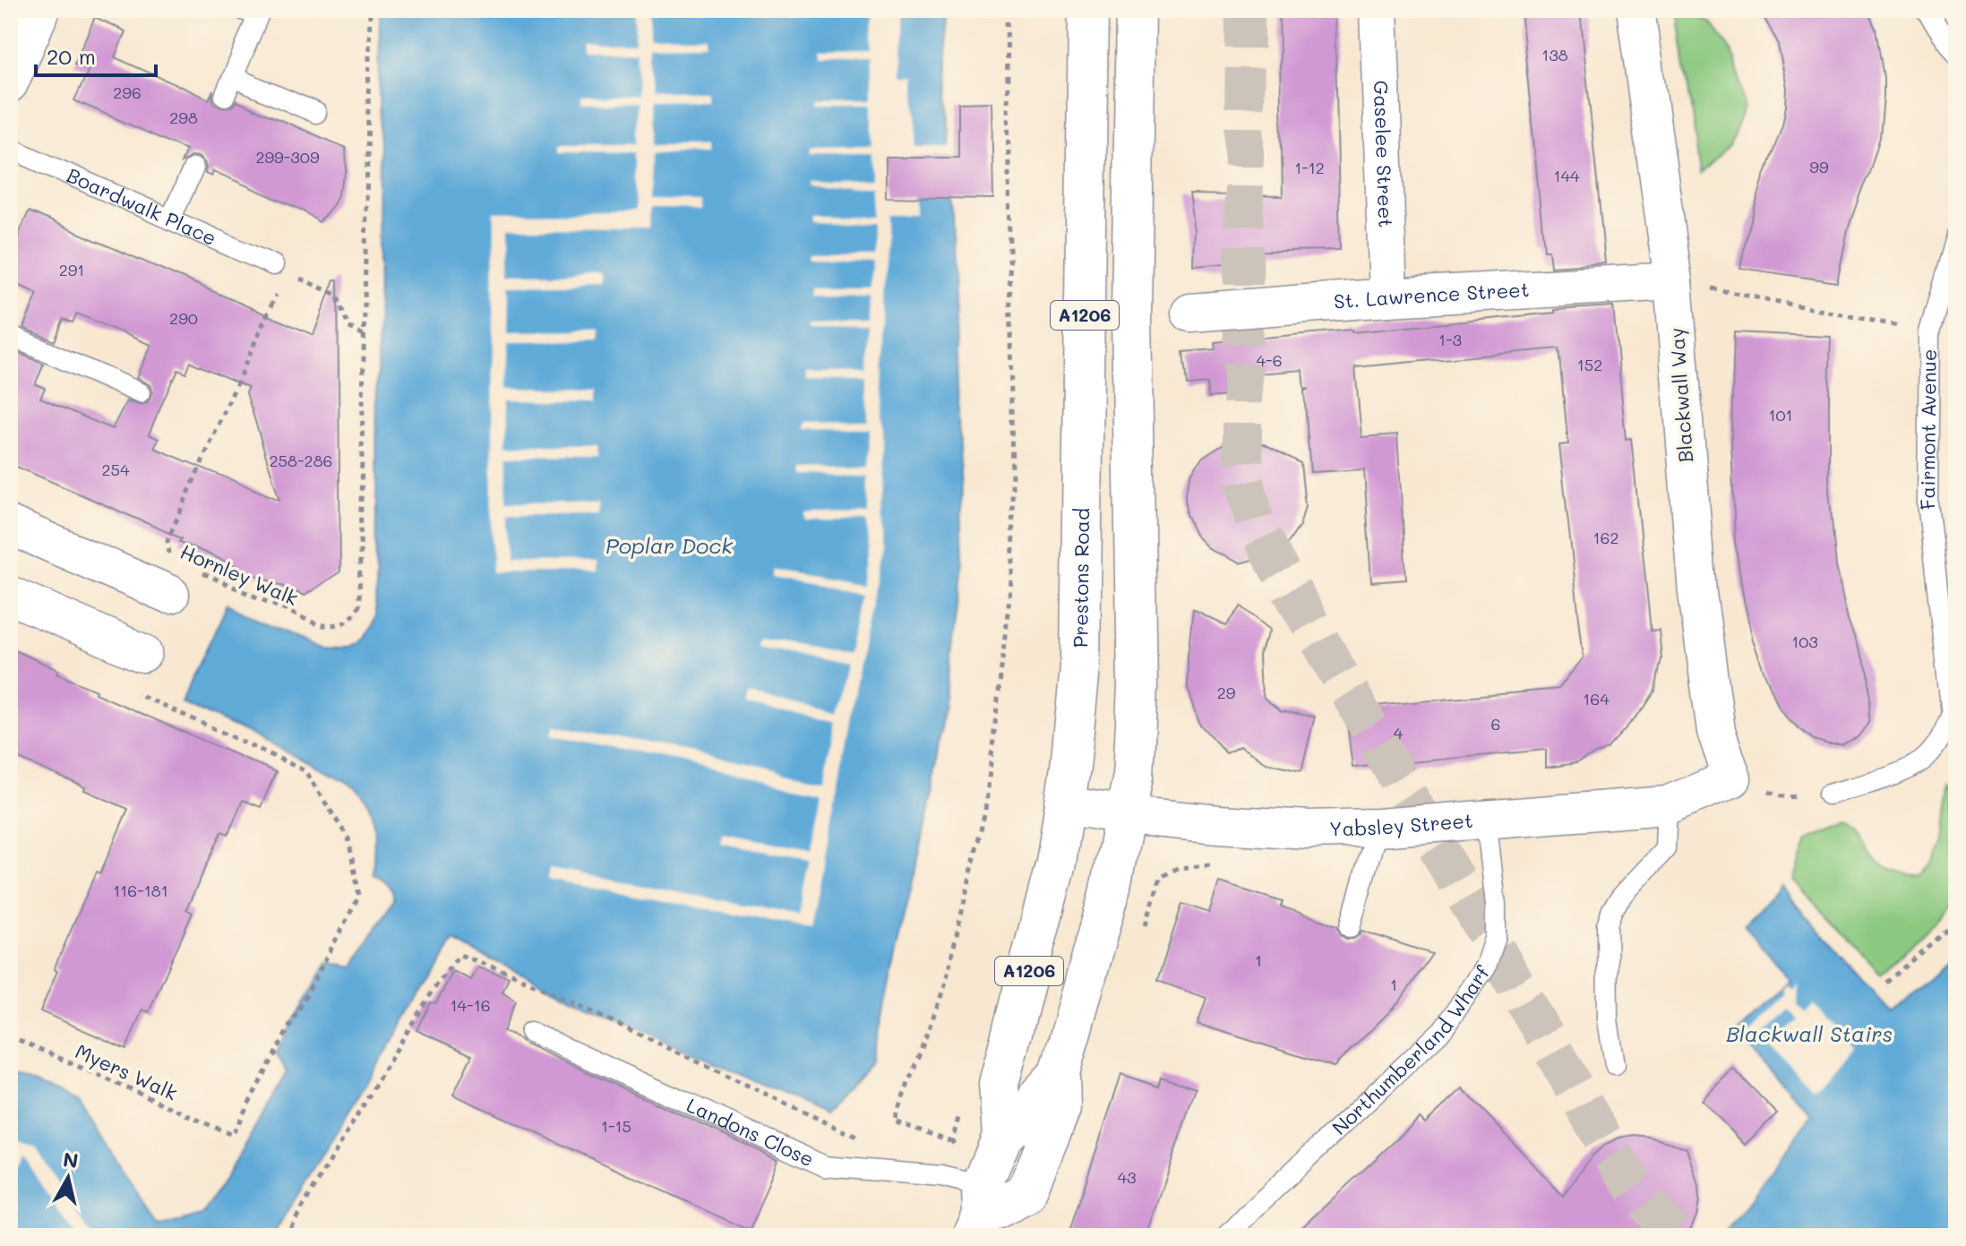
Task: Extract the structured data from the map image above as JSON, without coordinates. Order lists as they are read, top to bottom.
{
  "streets": {
    "main road": ["A1206", "Prestons Road"],
    "street": [
      "Gaselee Street",
      "St. Lawrence Street",
      "Blackwall Way",
      "Yabsley Street"
    ],
    "lane": [
      "Boardwalk Place",
      "Fairmont Avenue",
      "Northumberland Wharf",
      "Landons Close"
    ],
    "path": ["Hornley Walk", "Myers Walk"]
  },
  "crossings": [
    ["Gaselee Street", "St. Lawrence Street"],
    ["St. Lawrence Street", "Blackwall Way"],
    ["Blackwall Way", "Yabsley Street"],
    ["Prestons Road", "Yabsley Street"],
    ["Prestons Road", "Landons Close"],
    ["Yabsley Street", "Northumberland Wharf"]
  ],
  "water": ["Poplar Dock", "Blackwall Stairs"],
  "house_numbers": [
    "138",
    "296",
    "298",
    "299-309",
    "99",
    "1-12",
    "144",
    "291",
    "290",
    "1-3",
    "4-6",
    "152",
    "101",
    "258-286",
    "254",
    "162",
    "103",
    "29",
    "164",
    "6",
    "4",
    "116-181",
    "1",
    "1",
    "14-16",
    "1-15",
    "43"
  ],
  "scale_bar": "20 m",
  "north": "top"
}
